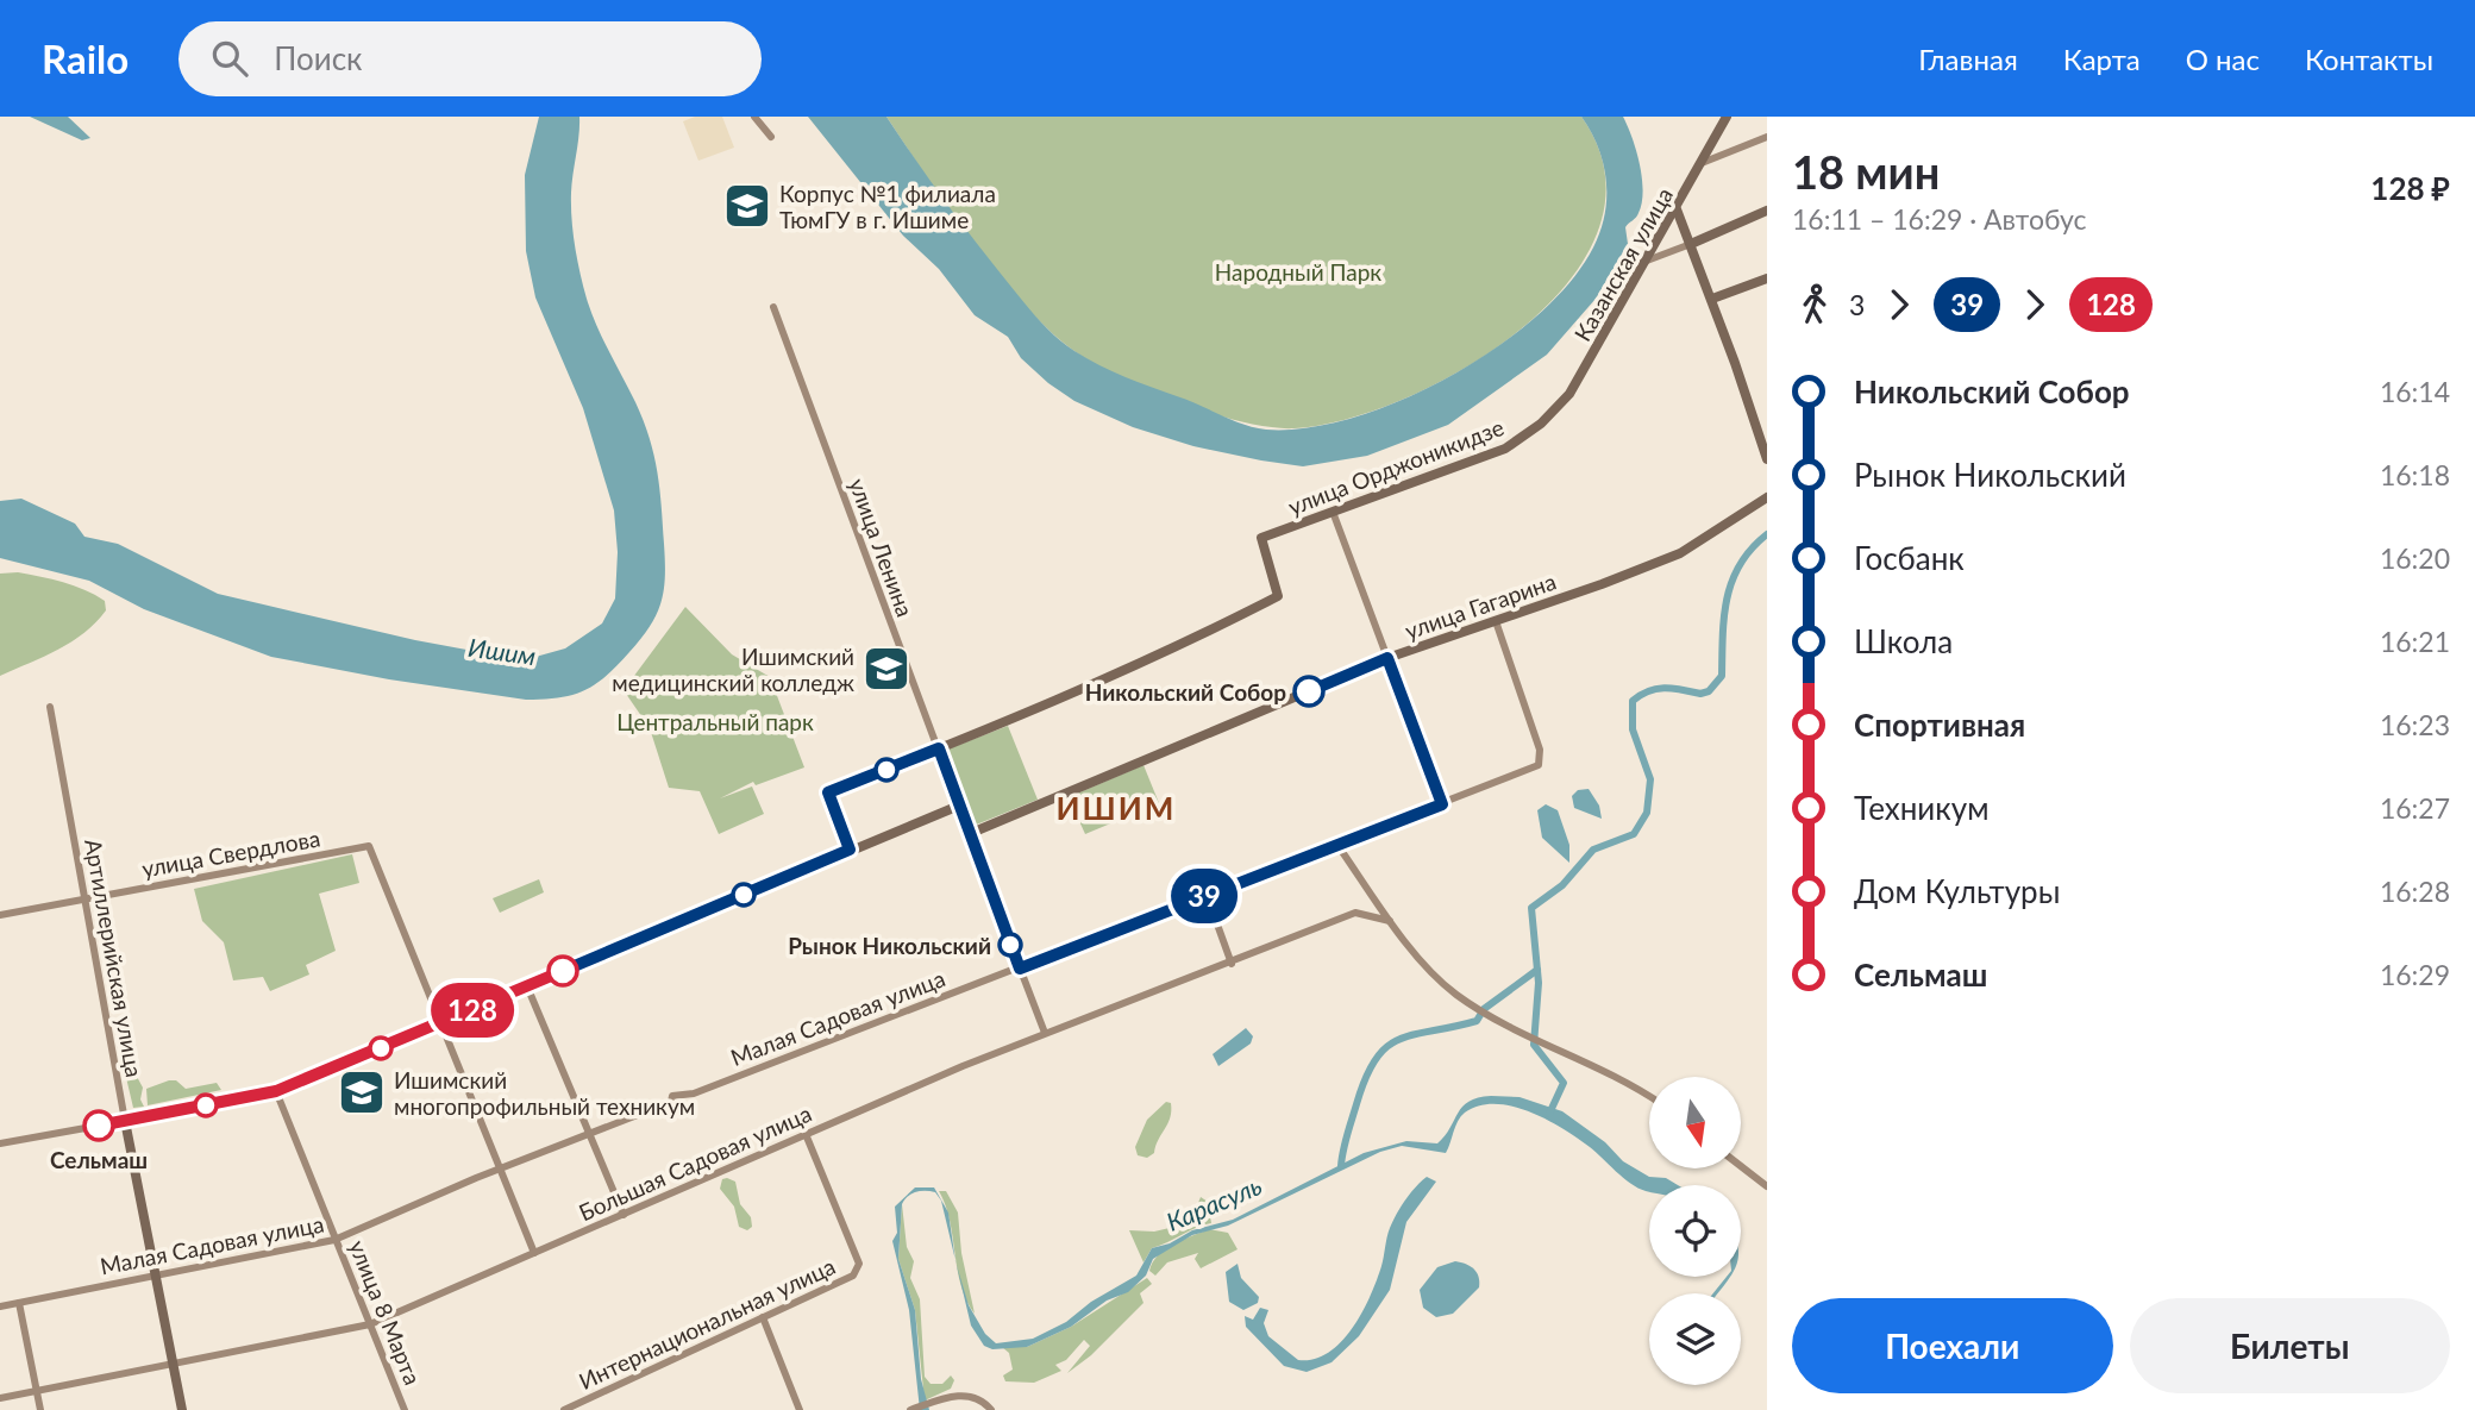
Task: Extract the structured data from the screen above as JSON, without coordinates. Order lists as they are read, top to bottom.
{
  "streets": {
    "main road": [
      "Казанская улица",
      "улица Орджоникидзе",
      "улица Ленина",
      "улица Гагарина",
      "Артиллерийская улица"
    ],
    "street": [
      "улица Свердлова",
      "Малая Садовая улица",
      "Большая Садовая улица",
      "улица 8 Марта",
      "Интернациональная улица"
    ]
  },
  "crossings": [
    ["Казанская улица", "улица Орджоникидзе"],
    ["улица Орджоникидзе", "улица Ленина"],
    ["улица Ленина", "улица Гагарина"],
    ["улица Ленина", "Малая Садовая улица"],
    ["улица Ленина", "Большая Садовая улица"],
    ["улица Гагарина", "Малая Садовая улица"],
    ["улица Свердлова", "Артиллерийская улица"],
    ["Артиллерийская улица", "Малая Садовая улица"],
    ["Артиллерийская улица", "Большая Садовая улица"],
    ["Малая Садовая улица", "улица 8 Марта"],
    ["Большая Садовая улица", "улица 8 Марта"],
    ["Большая Садовая улица", "Интернациональная улица"]
  ],
  "districts": ["ИШИМ"],
  "water": ["Ишим", "Карасуль"],
  "parks": ["Народный Парк", "Центральный парк"],
  "places": {
    "school or university": ["Корпус №1 филиала ТюмГУ в г. Ишиме", "Ишимский медицинский колледж", "Ишимский многопрофильный техникум"],
    "other": ["Никольский Собор", "Рынок Никольский", "Сельмаш"]
  },
  "lines": ["bus line 39", "bus line 128"],
  "north": "bottom",
  "page": {
    "header": "Railo",
    "search": "Поиск",
    "nav": [
      "Главная",
      "Карта",
      "О нас",
      "Контакты"
    ],
    "on_map": ["39", "128"],
    "heading": ["18 мин", "16:11 – 16:29 · Автобус", "128 ₽"],
    "legs": ["3", "39", "128"],
    "list": [
      {
        "name": "Никольский Собор",
        "value": "16:14"
      },
      {
        "name": "Рынок Никольский",
        "value": "16:18"
      },
      {
        "name": "Госбанк",
        "value": "16:20"
      },
      {
        "name": "Школа",
        "value": "16:21"
      },
      {
        "name": "Спортивная",
        "value": "16:23"
      },
      {
        "name": "Техникум",
        "value": "16:27"
      },
      {
        "name": "Дом Культуры",
        "value": "16:28"
      },
      {
        "name": "Сельмаш",
        "value": "16:29"
      }
    ],
    "buttons": ["Поехали", "Билеты"]
  }
}
